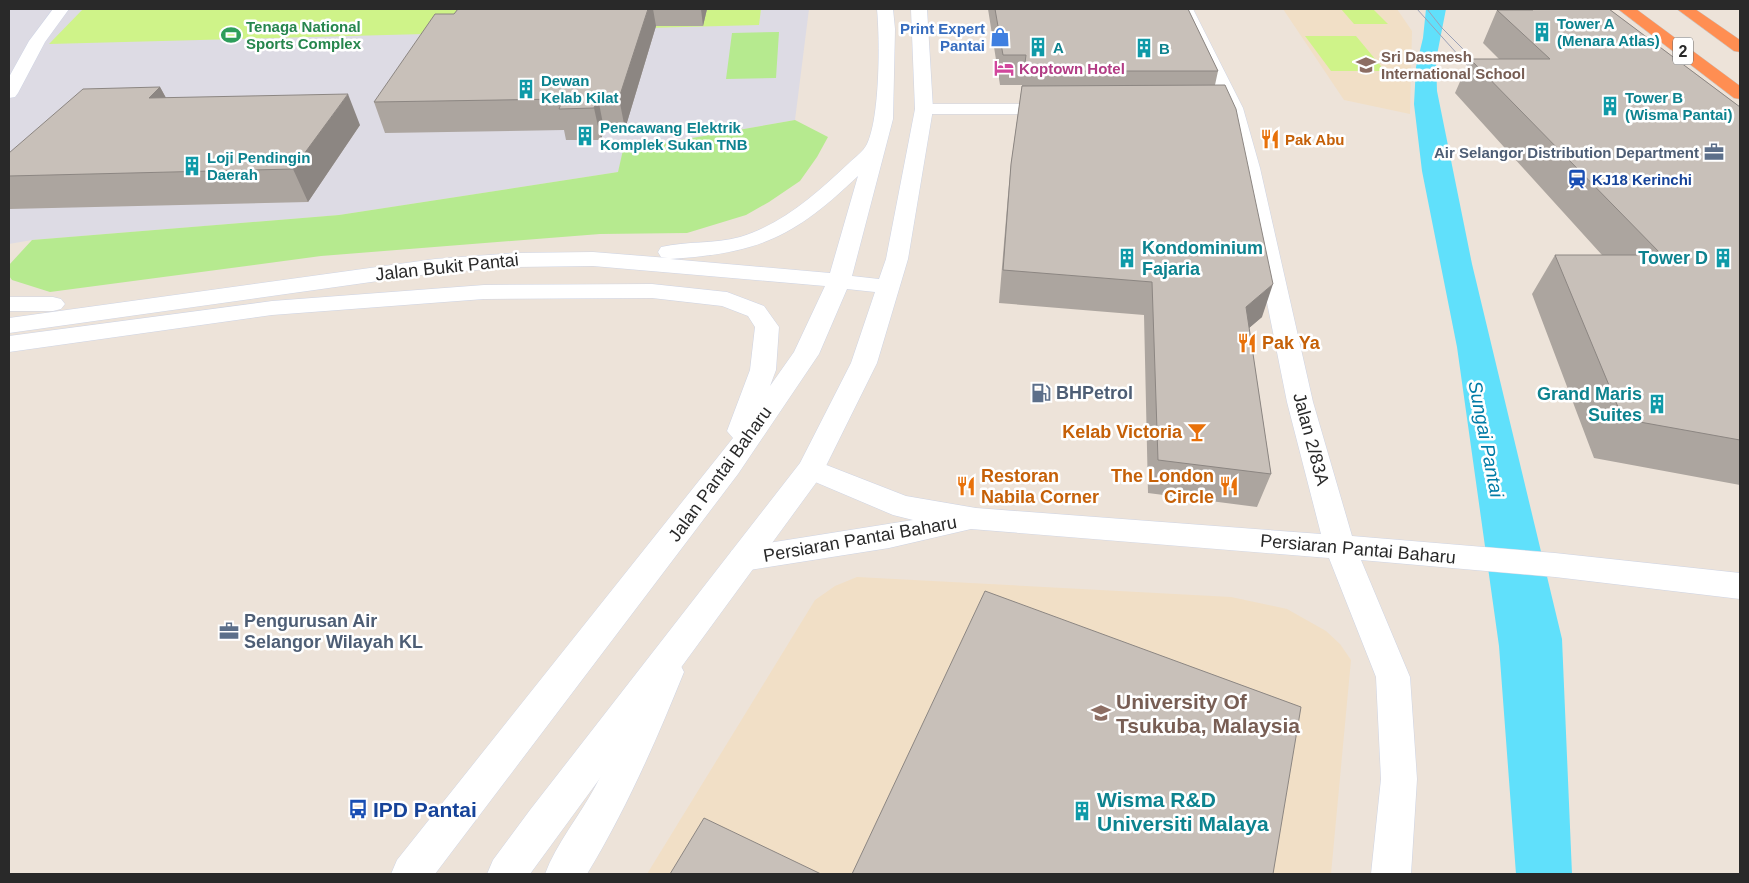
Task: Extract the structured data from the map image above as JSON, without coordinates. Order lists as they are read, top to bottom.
{
  "streets": {
    "highway": ["2"],
    "street": [
      "Jalan Bukit Pantai",
      "Jalan 2/83A",
      "Jalan Pantai Baharu",
      "Persiaran Pantai Baharu"
    ]
  },
  "crossings": [
    ["Jalan Bukit Pantai", "Jalan Pantai Baharu"],
    ["Jalan 2/83A", "Persiaran Pantai Baharu"]
  ],
  "water": ["Sungai Pantai"],
  "places": {
    "building": [
      "Tower A (Menara Atlas)",
      "A",
      "B",
      "Dewan Kelab Kilat",
      "Tower B (Wisma Pantai)",
      "Pencawang Elektrik Komplek Sukan TNB",
      "Loji Pendingin Daerah",
      "Kondominium Fajaria",
      "Tower D",
      "Grand Maris Suites",
      "Wisma R&D Universiti Malaya"
    ],
    "sports": ["Tenaga National Sports Complex"],
    "shop": ["Print Expert Pantai"],
    "school or university": ["Sri Dasmesh International School", "University Of Tsukuba, Malaysia"],
    "hotel": ["Koptown Hotel"],
    "restaurant": [
      "Pak Abu",
      "Pak Ya",
      "Restoran Nabila Corner",
      "The London Circle"
    ],
    "office": ["Air Selangor Distribution Department", "Pengurusan Air Selangor Wilayah KL"],
    "station": ["KJ18 Kerinchi"],
    "fuel station": ["BHPetrol"],
    "bar": ["Kelab Victoria"],
    "bus stop": ["IPD Pantai"]
  }
}
